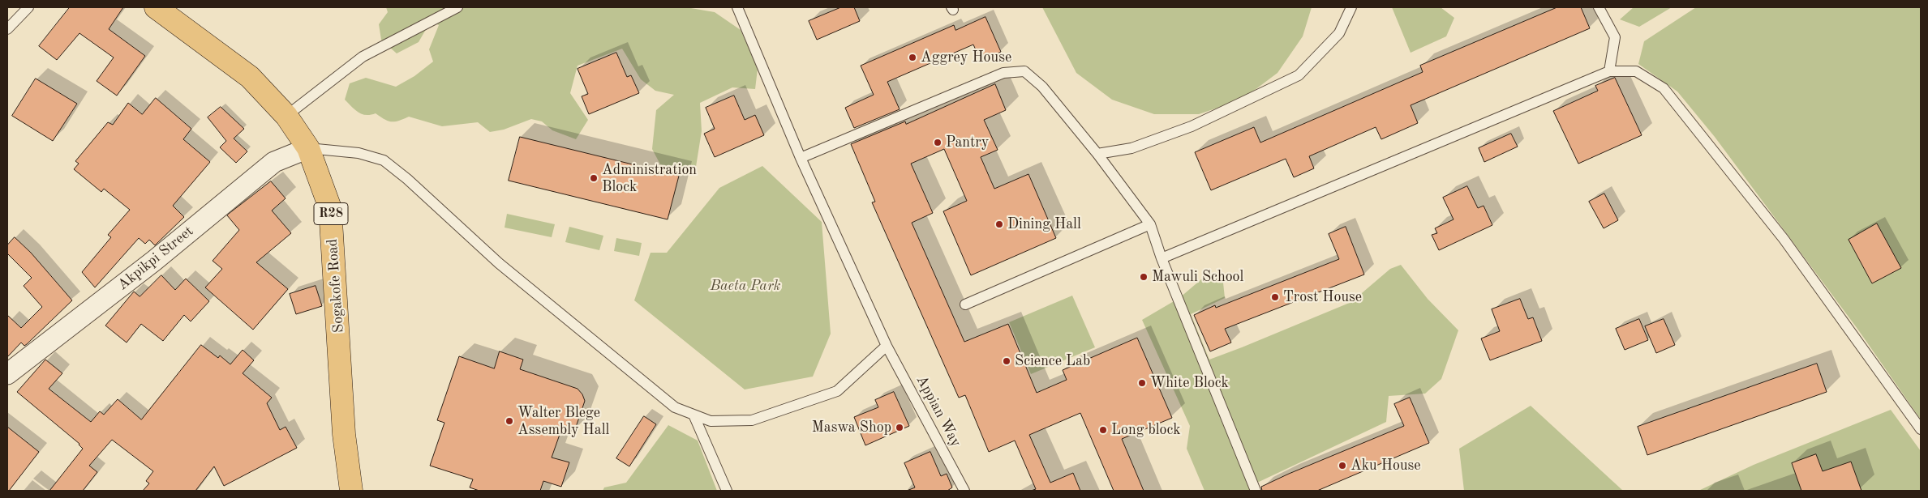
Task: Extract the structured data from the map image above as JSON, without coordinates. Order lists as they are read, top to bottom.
{
  "streets": {
    "main road": ["R28", "Sogakofe Road"],
    "street": ["Akpikpi Street"],
    "lane": ["Appian Way"]
  },
  "crossings": [
    ["Akpikpi Street", "Sogakofe Road"]
  ],
  "parks": ["Baeta Park"],
  "places": [
    "Aggrey House",
    "Pantry",
    "Administration Block",
    "Dining Hall",
    "Mawuli School",
    "Trost House",
    "Science Lab",
    "White Block",
    "Walter Blege Assembly Hall",
    "Maswa Shop",
    "Long block",
    "Aku House"
  ]
}
